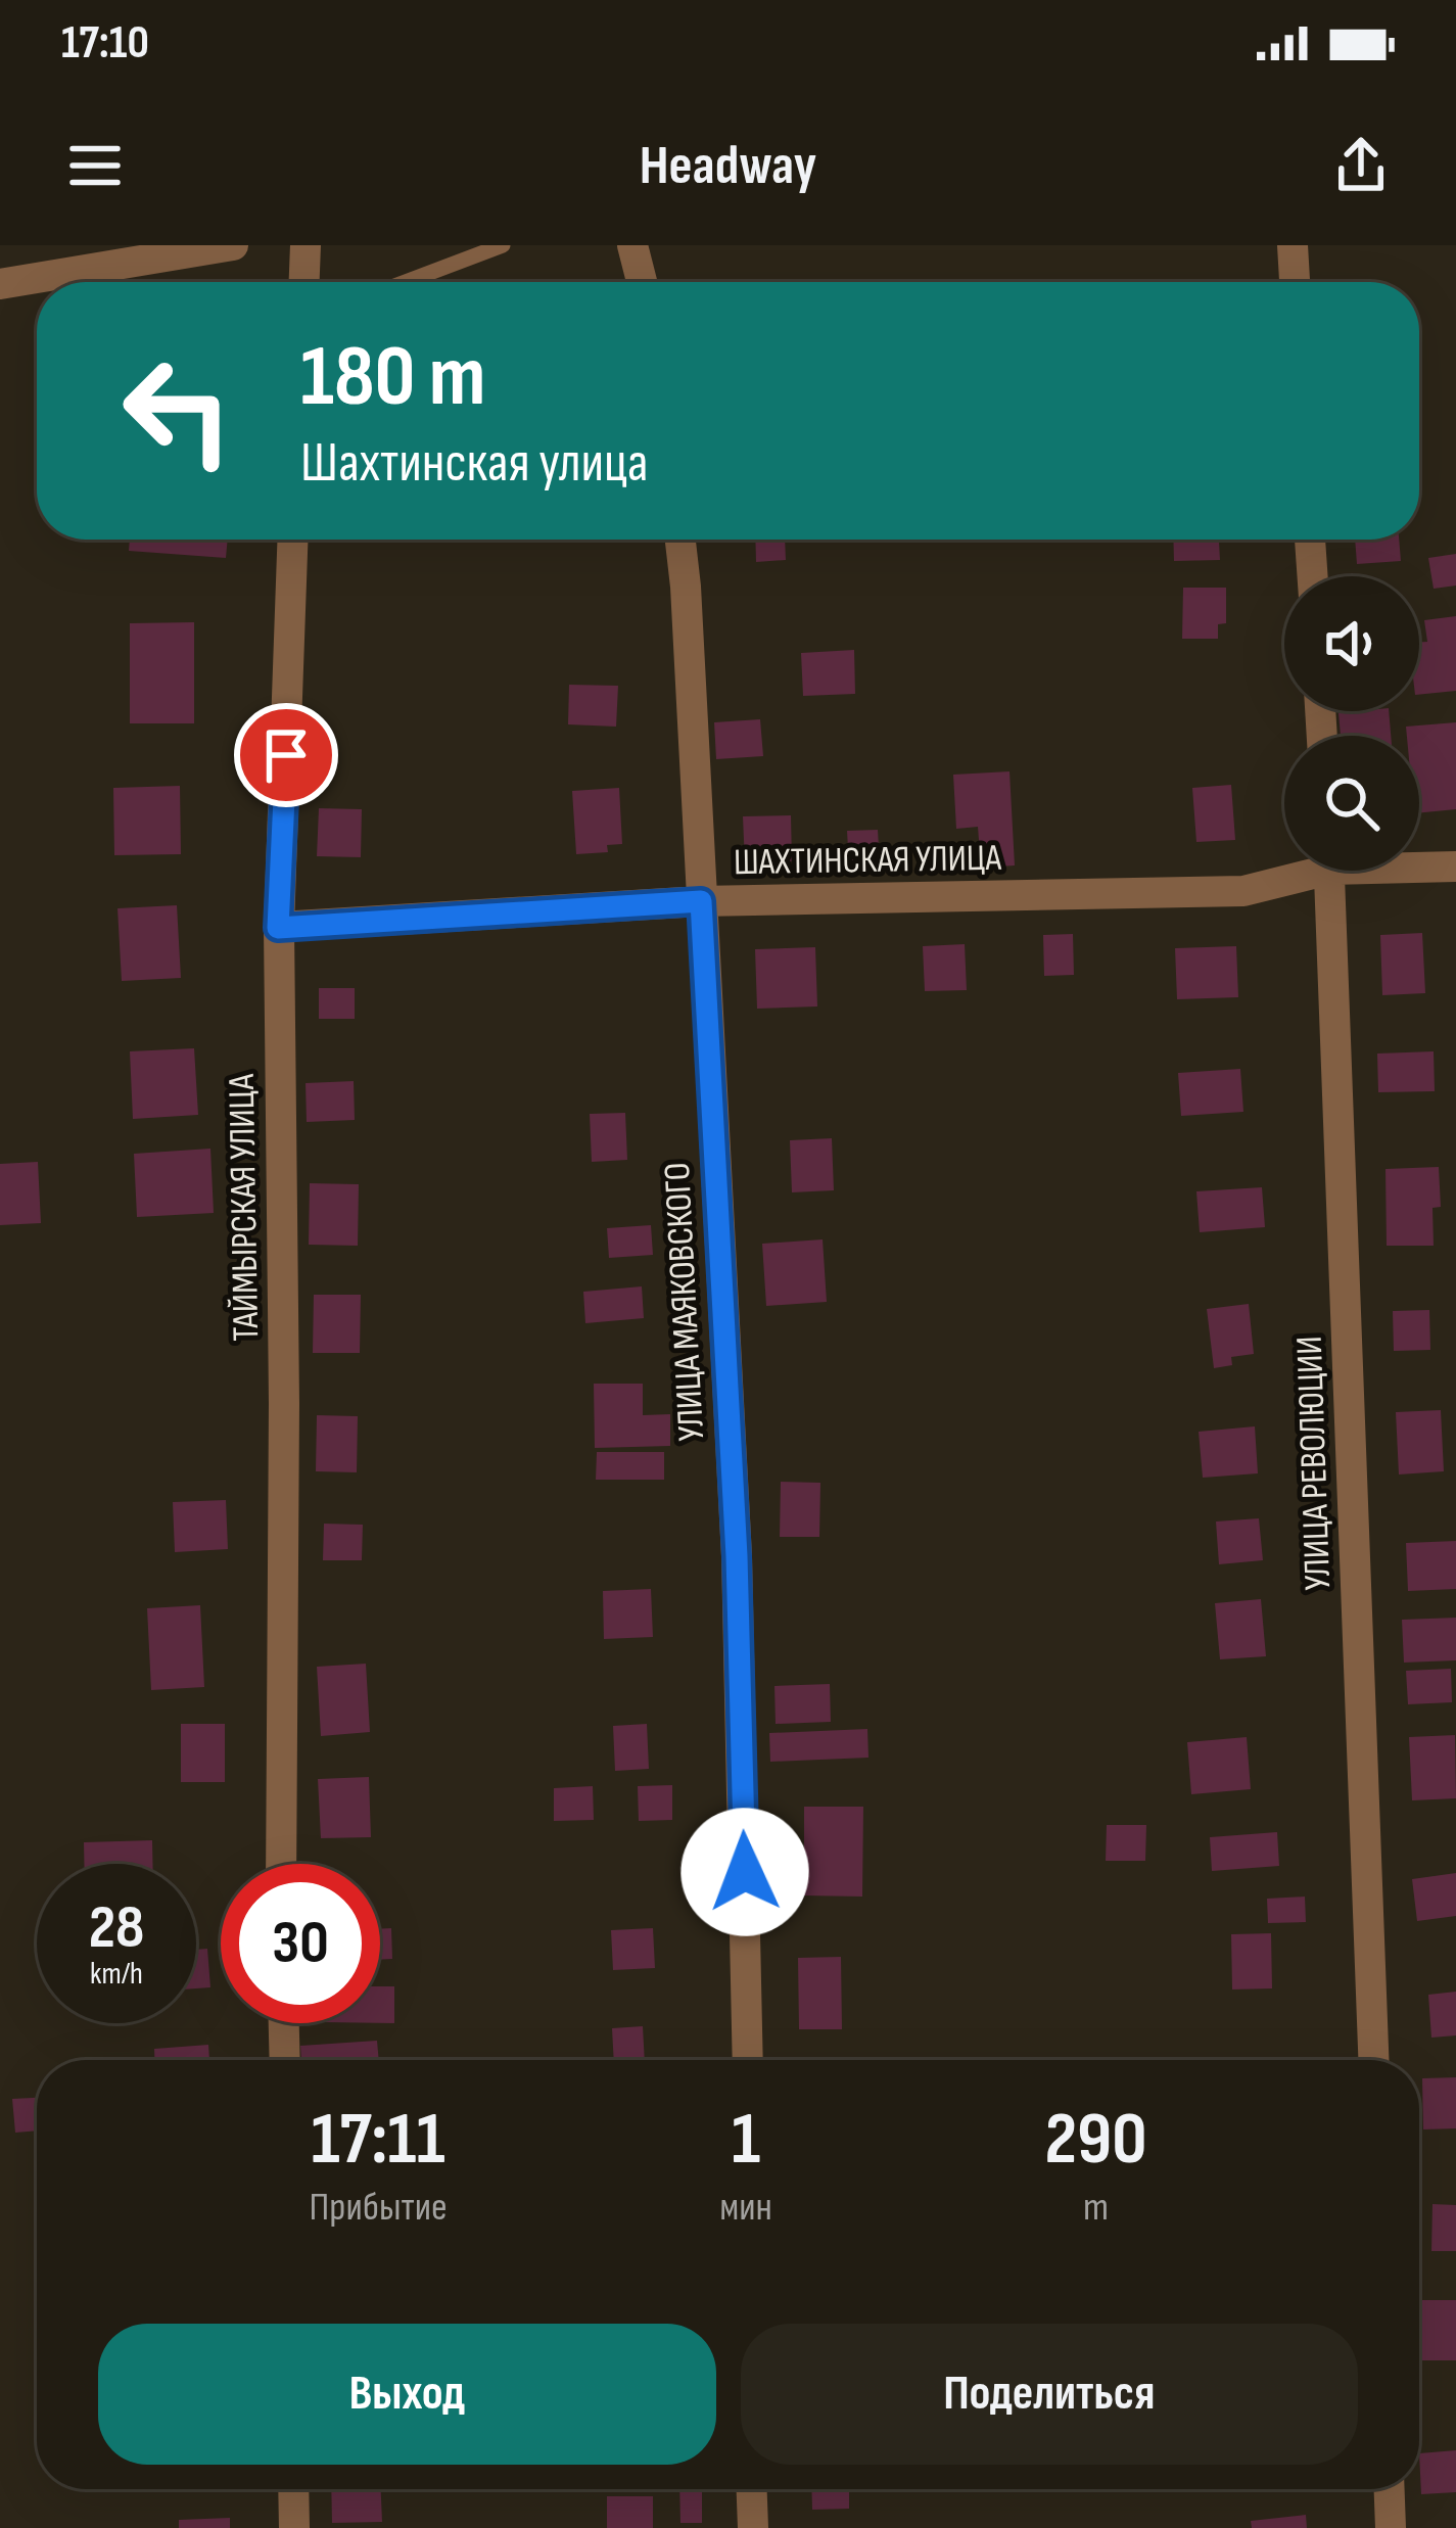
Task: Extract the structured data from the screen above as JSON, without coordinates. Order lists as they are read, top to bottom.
{
  "streets": {
    "street": [
      "ШАХТИНСКАЯ УЛИЦА",
      "ТАЙМЫРСКАЯ УЛИЦА",
      "УЛИЦА МАЯКОВСКОГО",
      "УЛИЦА РЕВОЛЮЦИИ"
    ]
  },
  "crossings": [
    ["ШАХТИНСКАЯ УЛИЦА", "ТАЙМЫРСКАЯ УЛИЦА"],
    ["ШАХТИНСКАЯ УЛИЦА", "УЛИЦА МАЯКОВСКОГО"]
  ],
  "page": {
    "status": "17:10",
    "header": "Headway",
    "turn": ["180 m", "Шахтинская улица"],
    "speed": "28 km/h",
    "limit": "30",
    "eta": [
      "17:11",
      "Прибытие",
      "1",
      "мин",
      "290",
      "m"
    ],
    "buttons": ["Выход", "Поделиться"]
  }
}
